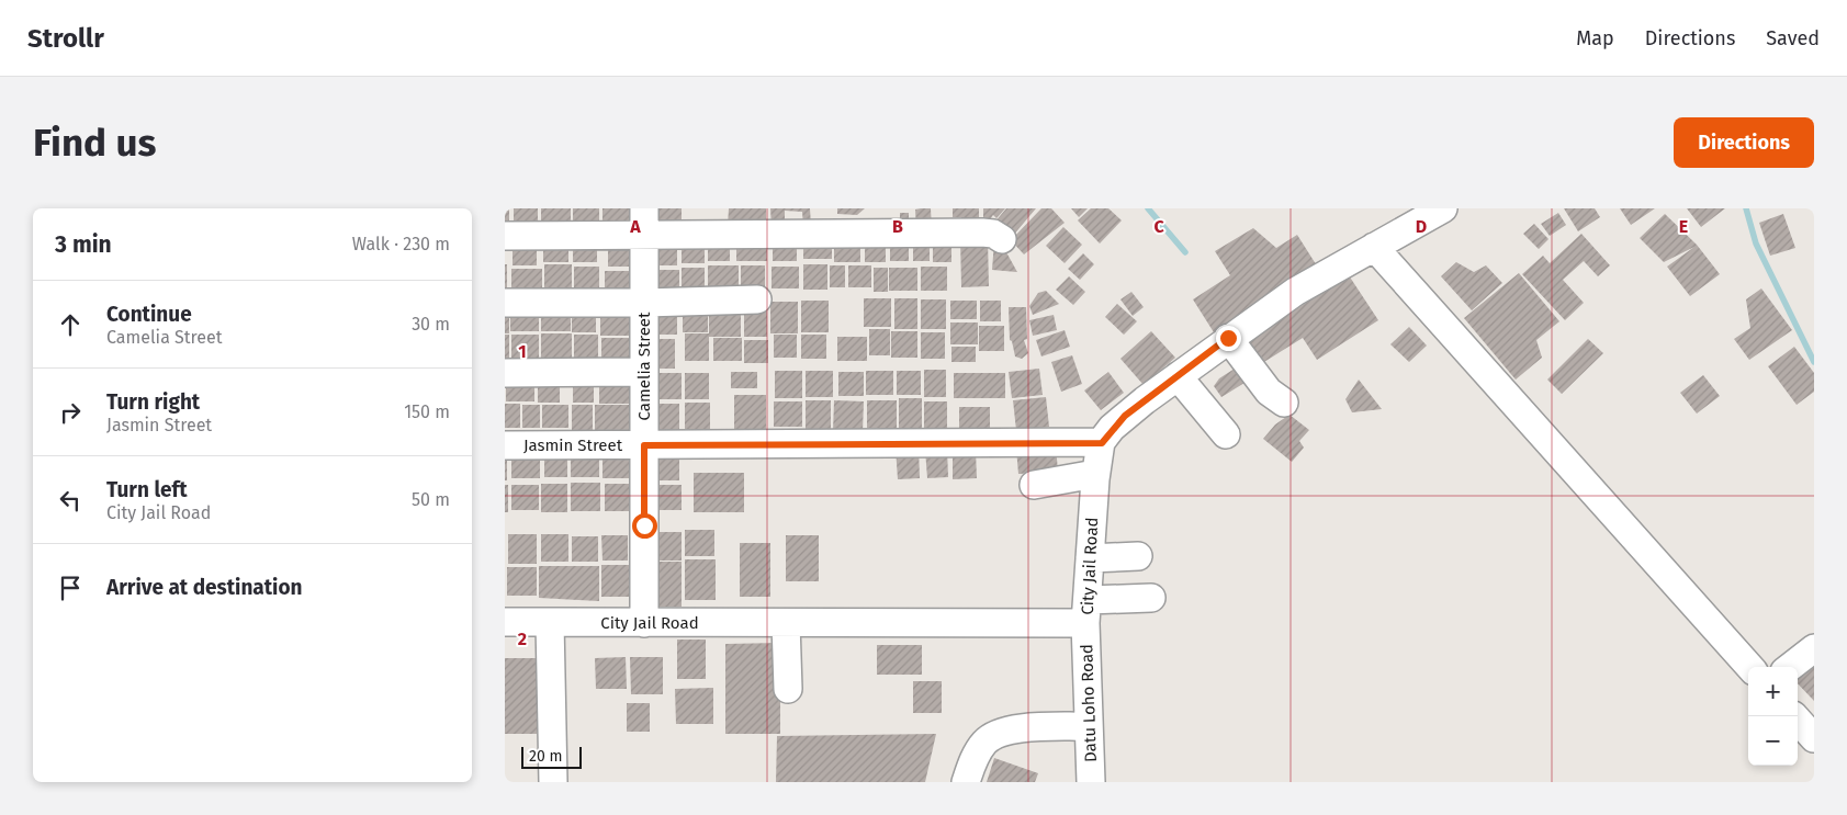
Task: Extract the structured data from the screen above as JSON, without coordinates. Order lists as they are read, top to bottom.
{
  "streets": {
    "street": [
      "Camelia Street",
      "Jasmin Street",
      "City Jail Road",
      "Datu Loho Road"
    ]
  },
  "crossings": [
    ["Camelia Street", "Jasmin Street"],
    ["Camelia Street", "City Jail Road"],
    ["Jasmin Street", "City Jail Road"],
    ["City Jail Road", "Datu Loho Road"]
  ],
  "scale_bar": "20 m",
  "page": {
    "header": "Strollr",
    "nav": ["Map", "Directions", "Saved"],
    "buttons": "Directions",
    "title": "Find us",
    "heading": ["3 min", "Walk · 230 m"],
    "list": [
      ["Continue", "Camelia Street", "30 m"],
      ["Turn right", "Jasmin Street", "150 m"],
      ["Turn left", "City Jail Road", "50 m"],
      "Arrive at destination"
    ],
    "map_buttons": ["+", "−"],
    "scale": "20 m"
  },
  "grid": {
    "columns": [
      "A",
      "B",
      "C",
      "D",
      "E"
    ],
    "rows": ["1", "2"]
  }
}
